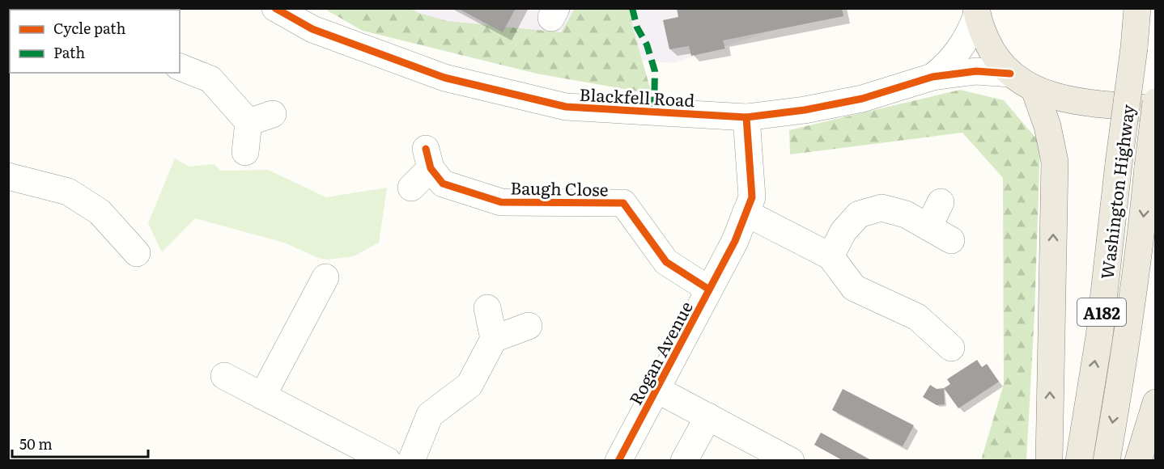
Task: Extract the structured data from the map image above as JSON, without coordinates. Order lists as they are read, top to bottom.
{
  "streets": {
    "main road": ["Washington Highway", "A182"],
    "street": ["Blackfell Road", "Baugh Close", "Rogan Avenue"]
  },
  "crossings": [
    ["Blackfell Road", "Rogan Avenue"],
    ["Baugh Close", "Rogan Avenue"]
  ],
  "legend": ["Cycle path", "Path"],
  "scale_bar": "50 m"
}
